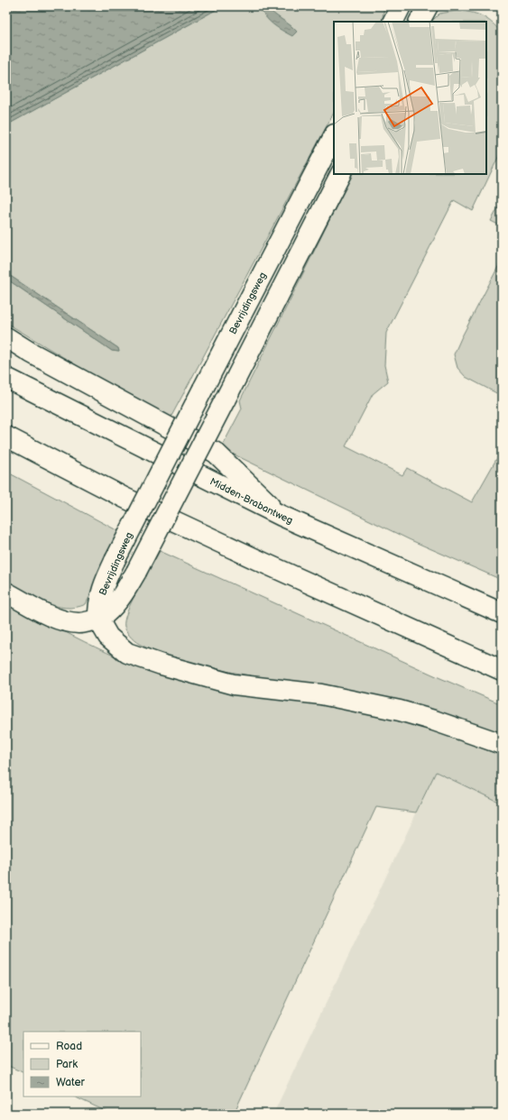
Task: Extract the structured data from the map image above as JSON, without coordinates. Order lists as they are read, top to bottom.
{
  "streets": {
    "main road": ["Bevrijdingsweg", "Midden-Brabantweg"]
  },
  "legend": ["Road", "Park", "Water"]
}
